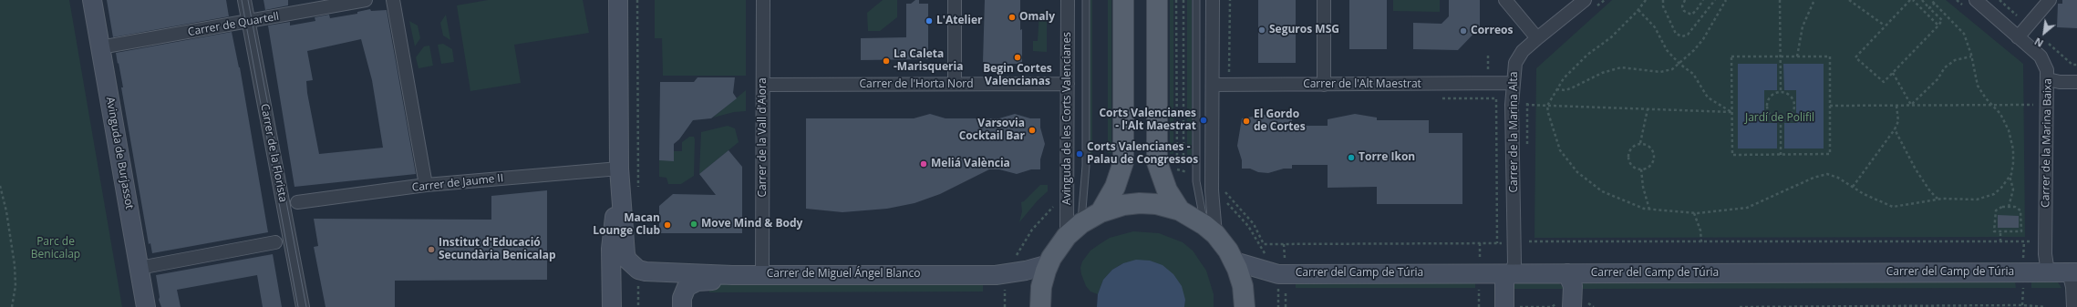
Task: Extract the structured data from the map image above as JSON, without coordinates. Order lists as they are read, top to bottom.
{
  "streets": {
    "main road": ["Avinguda de Burjassot", "Carrer del Camp de Túria", "Carrer de Miguel Ángel Blanco"],
    "street": [
      "Carrer de Quartell",
      "Carrer de l'Horta Nord",
      "Carrer de l'Alt Maestrat",
      "Avinguda de les Corts Valencianes",
      "Carrer de la Marina Alta",
      "Carrer de la Vall d'Aiora",
      "Carrer de la Marina Baixa",
      "Carrer de la Florista",
      "Carrer de Jaume II"
    ]
  },
  "crossings": [
    ["Carrer de Quartell", "Avinguda de Burjassot"],
    ["Carrer de Quartell", "Carrer de la Florista"],
    ["Carrer de l'Horta Nord", "Avinguda de les Corts Valencianes"],
    ["Carrer de l'Horta Nord", "Carrer de la Vall d'Aiora"],
    ["Carrer de l'Alt Maestrat", "Carrer de la Marina Alta"],
    ["Carrer de la Marina Alta", "Carrer del Camp de Túria"],
    ["Carrer de la Vall d'Aiora", "Carrer de Miguel Ángel Blanco"],
    ["Carrer de la Marina Baixa", "Carrer del Camp de Túria"]
  ],
  "parks": ["Jardí de Polifil", "Parc de Benicalap"],
  "places": [
    "Omaly",
    "L'Atelier",
    "Seguros MSG",
    "Correos",
    "Begin Cortes Valencianas",
    "La Caleta -Marisqueria",
    "Corts Valencianes - l'Alt Maestrat",
    "El Gordo de Cortes",
    "Varsovia Cocktail Bar",
    "Corts Valencianes - Palau de Congressos",
    "Torre Ikon",
    "Meliá València",
    "Move Mind & Body",
    "Macan Lounge Club",
    "Institut d'Educació Secundària Benicalap"
  ],
  "north": "bottom left"
}
